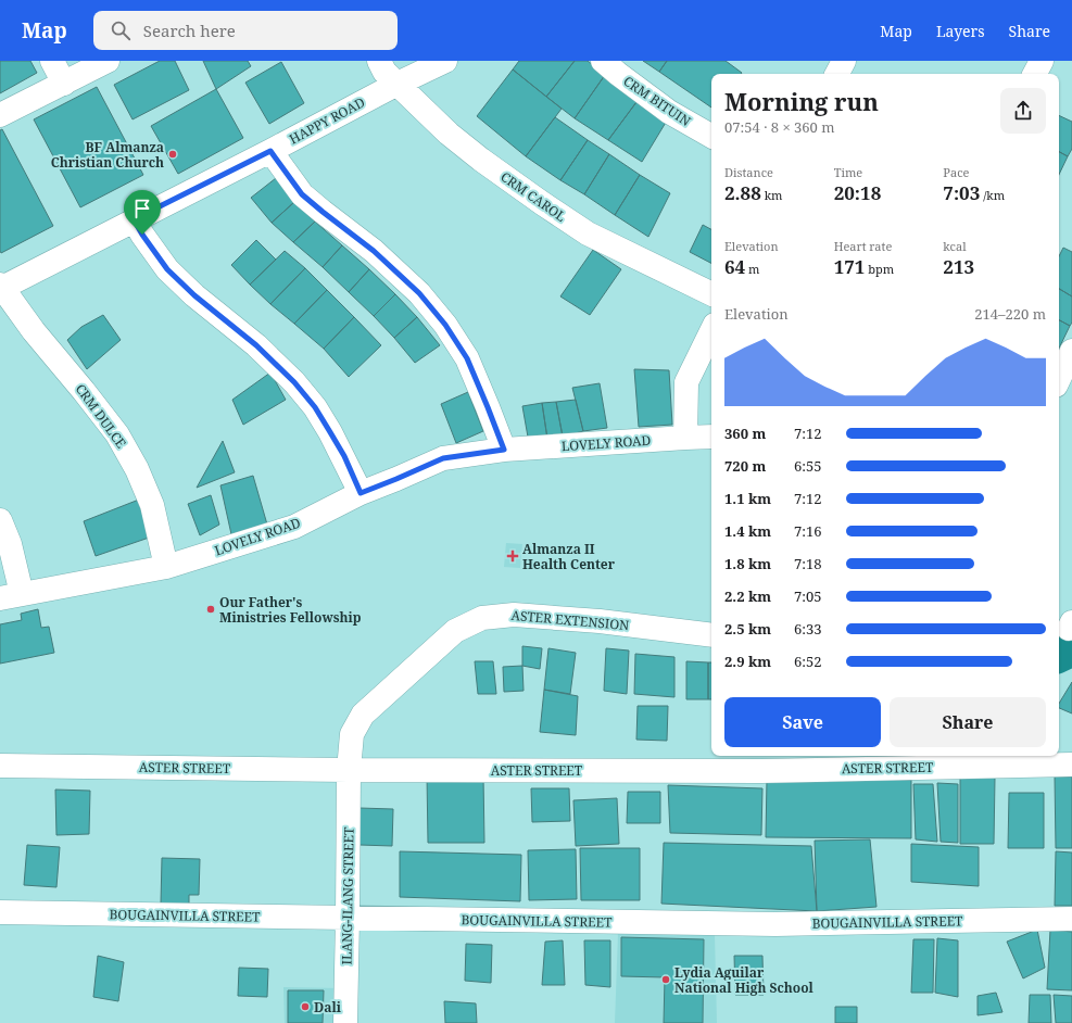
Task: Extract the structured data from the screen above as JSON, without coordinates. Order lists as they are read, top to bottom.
{
  "streets": {
    "street": [
      "CRM BITUIN",
      "HAPPY ROAD",
      "CRM CAROL",
      "CRM DULCE",
      "LOVELY ROAD",
      "ASTER EXTENSION",
      "ASTER STREET",
      "ILANG-ILANG STREET",
      "BOUGAINVILLA STREET"
    ]
  },
  "crossings": [
    ["HAPPY ROAD", "CRM CAROL"],
    ["HAPPY ROAD", "CRM DULCE"],
    ["CRM DULCE", "LOVELY ROAD"],
    ["ASTER EXTENSION", "ASTER STREET"],
    ["ASTER EXTENSION", "ILANG-ILANG STREET"],
    ["ASTER STREET", "ILANG-ILANG STREET"],
    ["ILANG-ILANG STREET", "BOUGAINVILLA STREET"]
  ],
  "places": {
    "other": [
      "BF Almanza Christian Church",
      "Our Father's Ministries Fellowship",
      "Lydia Aguilar National High School",
      "Dali"
    ],
    "health": ["Almanza II Health Center"]
  },
  "page": {
    "header": "Map",
    "search": "Search here",
    "nav": ["Map", "Layers", "Share"],
    "heading": ["Morning run", "07:54 · 8 × 360 m"],
    "stats": [
      ["Distance", "2.88 km"],
      ["Time", "20:18"],
      ["Pace", "7:03 /km"],
      ["Elevation", "64 m"],
      ["Heart rate", "171 bpm"],
      ["kcal", "213"]
    ],
    "chart": ["Elevation", "214–220 m"],
    "list": [
      {
        "name": "360 m",
        "note": "7:12"
      },
      {
        "name": "720 m",
        "note": "6:55"
      },
      {
        "name": "1.1 km",
        "note": "7:12"
      },
      {
        "name": "1.4 km",
        "note": "7:16"
      },
      {
        "name": "1.8 km",
        "note": "7:18"
      },
      {
        "name": "2.2 km",
        "note": "7:05"
      },
      {
        "name": "2.5 km",
        "note": "6:33"
      },
      {
        "name": "2.9 km",
        "note": "6:52"
      }
    ],
    "buttons": ["Save", "Share"]
  }
}
